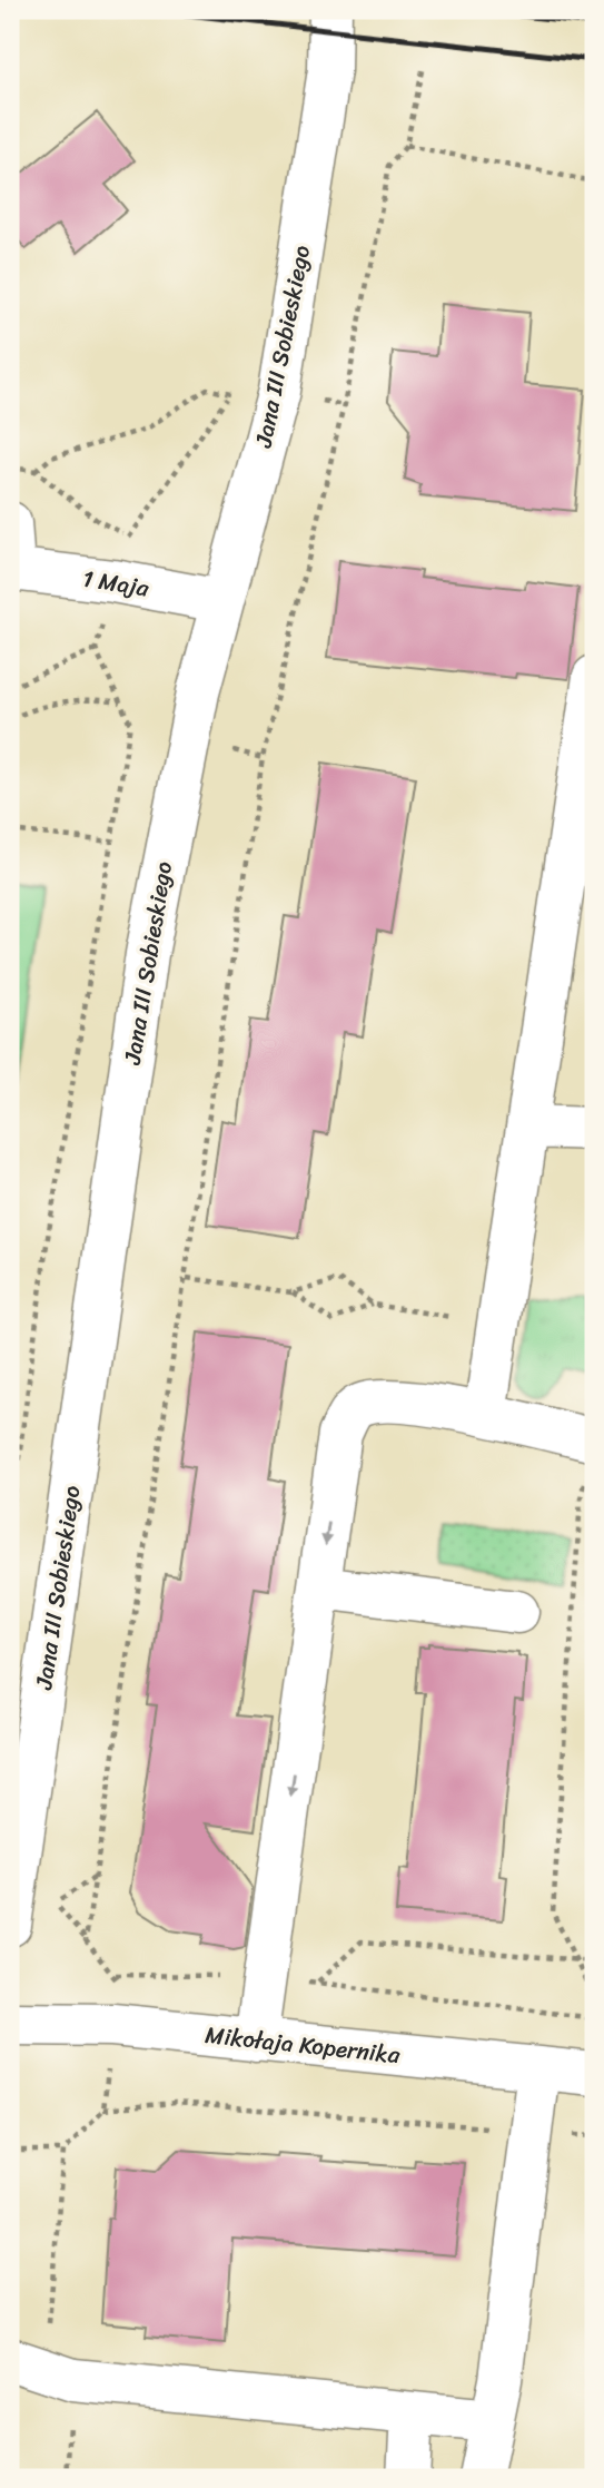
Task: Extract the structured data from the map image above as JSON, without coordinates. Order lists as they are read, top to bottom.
{
  "streets": {
    "street": ["Jana III Sobieskiego", "1 Maja", "Mikołaja Kopernika"]
  },
  "crossings": [
    ["Jana III Sobieskiego", "1 Maja"]
  ]
}
